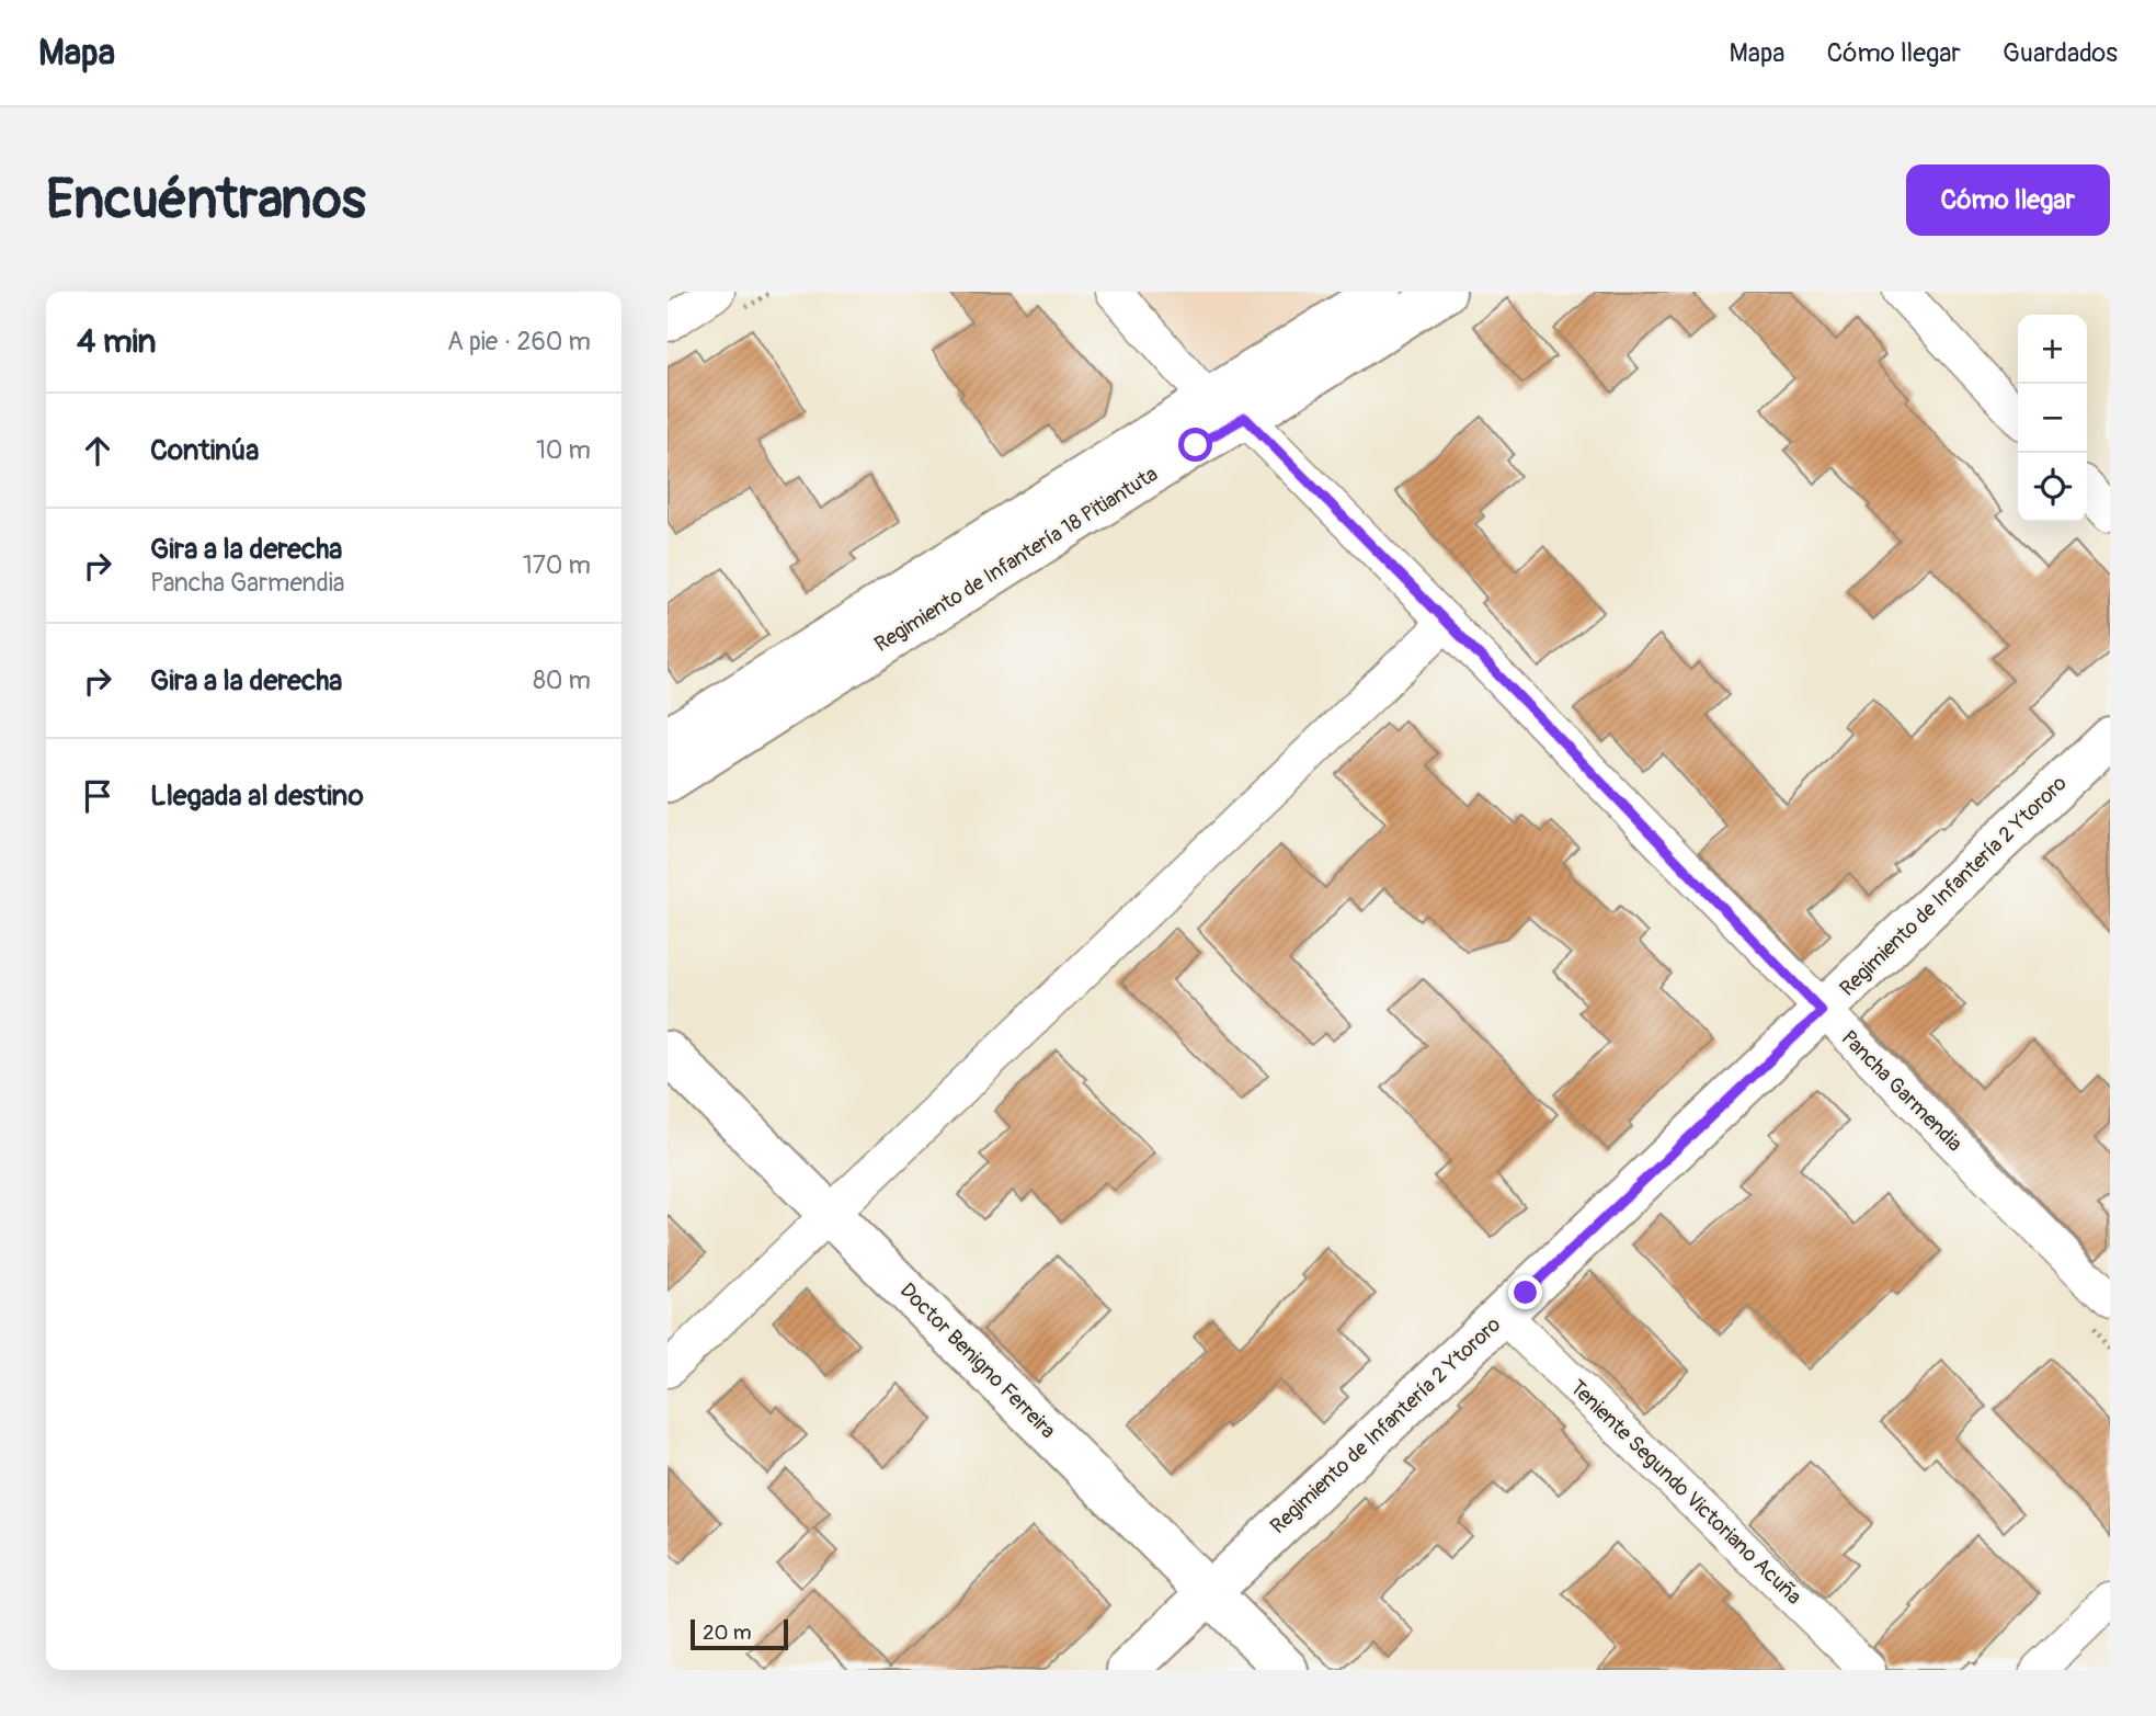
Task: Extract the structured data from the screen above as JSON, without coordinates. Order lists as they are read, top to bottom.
{
  "streets": {
    "street": [
      "Regimiento de Infantería 18 Pitiantuta",
      "Regimiento de Infantería 2 Ytororo",
      "Pancha Garmendia",
      "Doctor Benigno Ferreira",
      "Teniente Segundo Victoriano Acuña"
    ]
  },
  "crossings": [
    ["Regimiento de Infantería 18 Pitiantuta", "Pancha Garmendia"],
    ["Regimiento de Infantería 2 Ytororo", "Pancha Garmendia"],
    ["Regimiento de Infantería 2 Ytororo", "Doctor Benigno Ferreira"],
    ["Regimiento de Infantería 2 Ytororo", "Teniente Segundo Victoriano Acuña"]
  ],
  "scale_bar": "20 m",
  "page": {
    "header": "Mapa",
    "nav": ["Mapa", "Cómo llegar", "Guardados"],
    "buttons": "Cómo llegar",
    "title": "Encuéntranos",
    "heading": ["4 min", "A pie · 260 m"],
    "map_buttons": ["+", "−"],
    "list": [
      ["Continúa", "10 m"],
      ["Gira a la derecha", "Pancha Garmendia", "170 m"],
      ["Gira a la derecha", "80 m"],
      "Llegada al destino"
    ],
    "scale": "20 m"
  }
}
